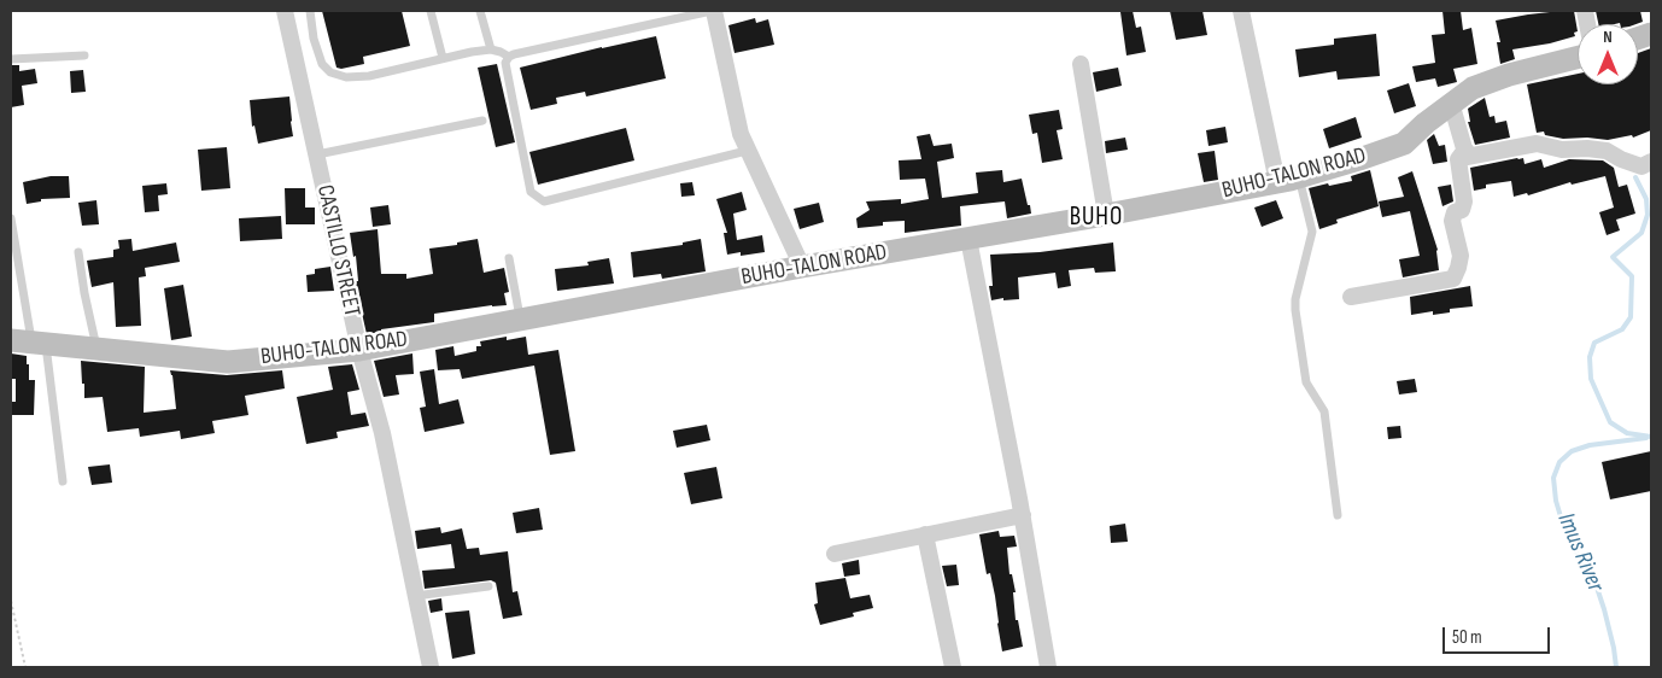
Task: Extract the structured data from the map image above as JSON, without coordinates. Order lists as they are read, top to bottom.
{
  "streets": {
    "street": ["BUHO-TALON ROAD", "CASTILLO STREET"]
  },
  "crossings": [
    ["BUHO-TALON ROAD", "CASTILLO STREET"]
  ],
  "districts": ["BUHO"],
  "water": ["Imus River"],
  "scale_bar": "50 m",
  "north": "top"
}
